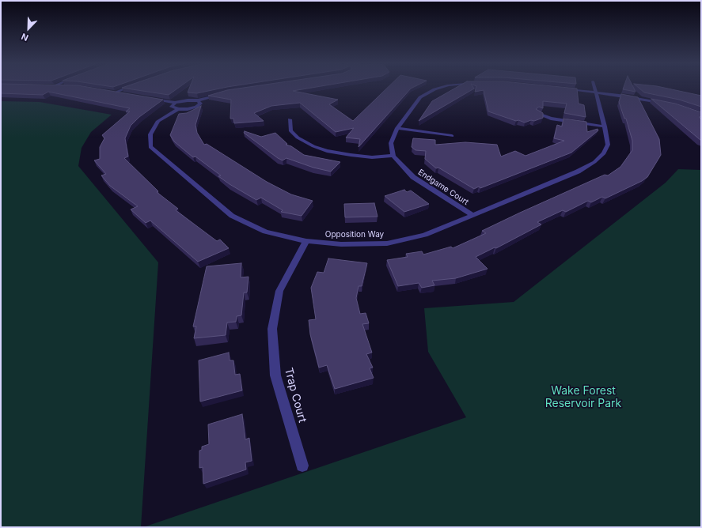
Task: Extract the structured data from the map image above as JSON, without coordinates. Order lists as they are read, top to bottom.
{
  "streets": {
    "street": ["Endgame Court", "Opposition Way", "Trap Court"]
  },
  "crossings": [
    ["Endgame Court", "Opposition Way"],
    ["Opposition Way", "Trap Court"]
  ],
  "parks": ["Wake Forest Reservoir Park"],
  "north": "bottom left"
}
